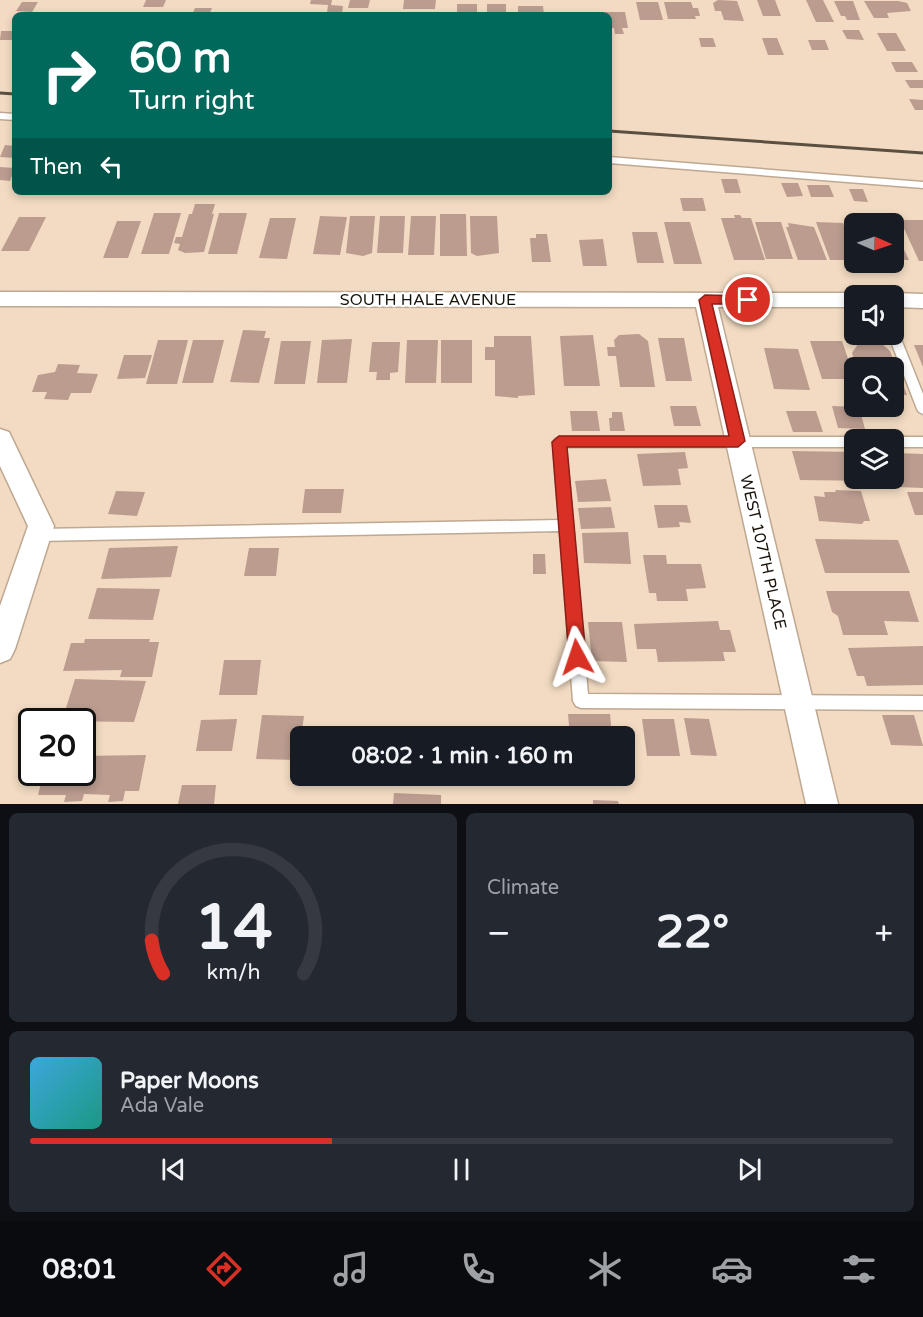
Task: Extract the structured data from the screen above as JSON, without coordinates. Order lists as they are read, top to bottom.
{
  "streets": {
    "street": ["SOUTH HALE AVENUE", "WEST 107TH PLACE"]
  },
  "crossings": [
    ["SOUTH HALE AVENUE", "WEST 107TH PLACE"]
  ],
  "north": "right",
  "page": {
    "turn": ["60 m", "Turn right"],
    "then": "Then",
    "limit": "20",
    "trip": "08:02 · 1 min · 160 m",
    "tile": "Climate",
    "heat": ["−", "22°", "+"],
    "song": ["Paper Moons", "Ada Vale"],
    "tabs": "08:01",
    "gauge": ["14", "km/h"]
  }
}
